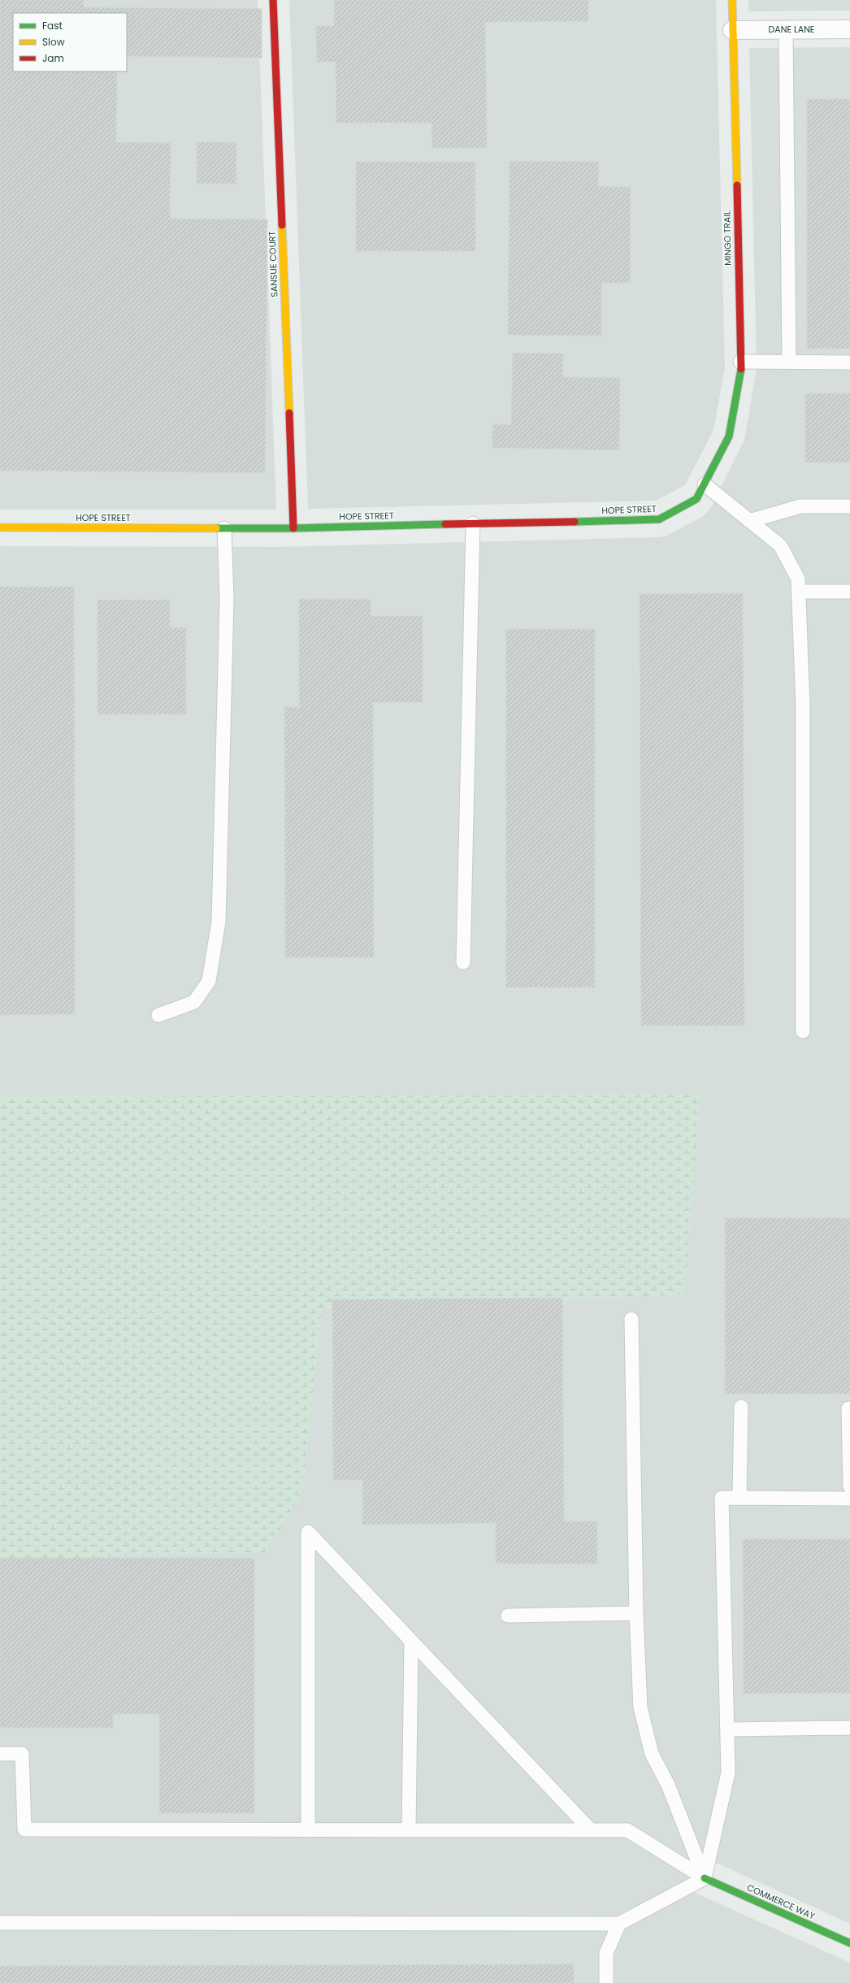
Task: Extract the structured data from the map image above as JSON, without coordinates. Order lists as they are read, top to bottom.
{
  "streets": {
    "street": [
      "DANE LANE",
      "MINGO TRAIL",
      "SANSUE COURT",
      "HOPE STREET",
      "COMMERCE WAY"
    ]
  },
  "crossings": [
    ["DANE LANE", "MINGO TRAIL"],
    ["MINGO TRAIL", "HOPE STREET"],
    ["SANSUE COURT", "HOPE STREET"]
  ],
  "legend": ["Fast", "Slow", "Jam"]
}
